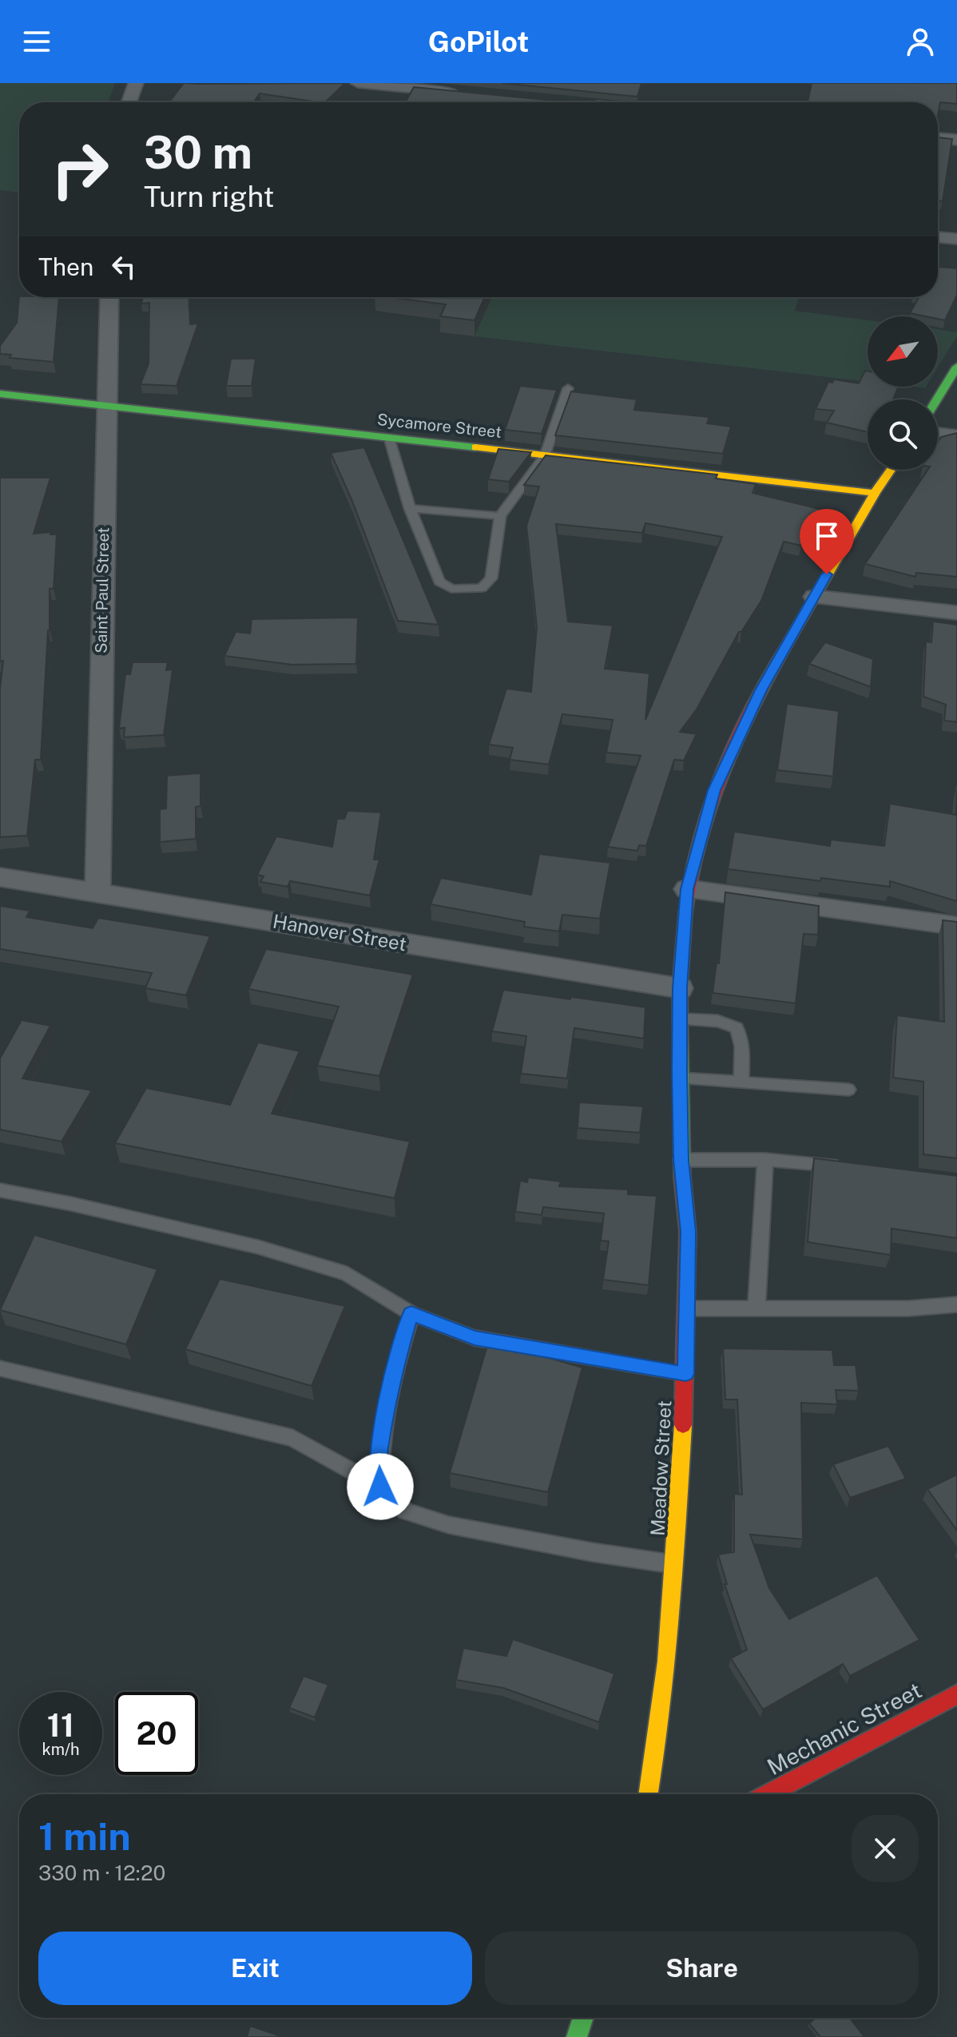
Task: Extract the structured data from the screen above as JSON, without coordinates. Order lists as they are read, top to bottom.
{
  "streets": {
    "street": [
      "Sycamore Street",
      "Saint Paul Street",
      "Hanover Street",
      "Meadow Street",
      "Mechanic Street"
    ]
  },
  "crossings": [
    ["Sycamore Street", "Saint Paul Street"],
    ["Sycamore Street", "Meadow Street"],
    ["Saint Paul Street", "Hanover Street"],
    ["Hanover Street", "Meadow Street"]
  ],
  "north": "bottom left",
  "page": {
    "header": "GoPilot",
    "turn": ["30 m", "Turn right"],
    "then": "Then",
    "speed": "11 km/h",
    "limit": "20",
    "heading": ["1 min", "330 m · 12:20"],
    "buttons": ["Exit", "Share"]
  }
}
